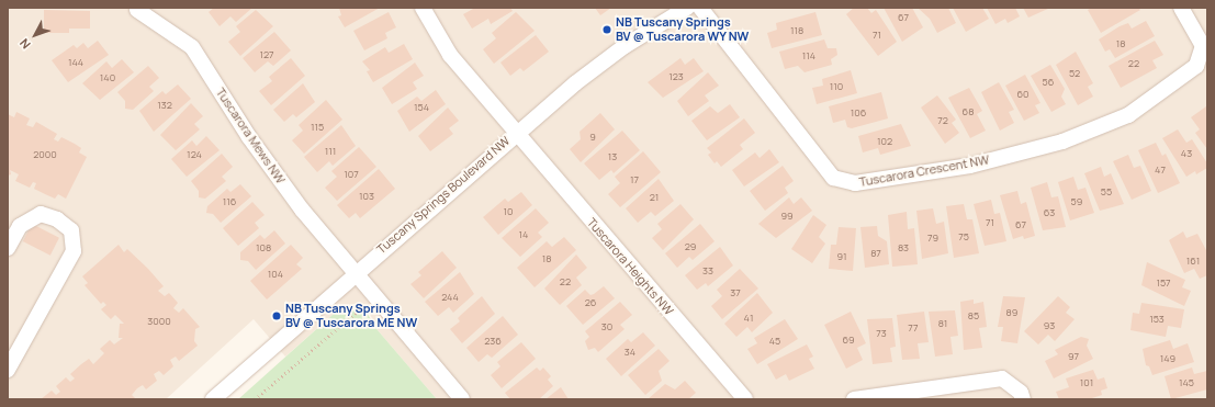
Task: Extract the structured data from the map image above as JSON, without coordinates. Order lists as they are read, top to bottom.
{
  "streets": {
    "street": [
      "Tuscarora Mews NW",
      "Tuscarora Crescent NW",
      "Tuscany Springs Boulevard NW",
      "Tuscarora Heights NW"
    ]
  },
  "crossings": [
    ["Tuscarora Mews NW", "Tuscany Springs Boulevard NW"],
    ["Tuscany Springs Boulevard NW", "Tuscarora Heights NW"]
  ],
  "places": ["NB Tuscany Springs BV @ Tuscarora WY NW", "NB Tuscany Springs BV @ Tuscarora ME NW"],
  "house_numbers": [
    "67",
    "118",
    "71",
    "18",
    "127",
    "114",
    "144",
    "22",
    "52",
    "123",
    "140",
    "56",
    "110",
    "60",
    "132",
    "154",
    "68",
    "106",
    "72",
    "115",
    "9",
    "102",
    "111",
    "43",
    "2000",
    "124",
    "13",
    "47",
    "107",
    "17",
    "55",
    "103",
    "21",
    "116",
    "59",
    "10",
    "63",
    "99",
    "71",
    "67",
    "14",
    "75",
    "79",
    "29",
    "108",
    "83",
    "87",
    "91",
    "18",
    "161",
    "33",
    "104",
    "22",
    "157",
    "37",
    "244",
    "26",
    "89",
    "85",
    "41",
    "153",
    "3000",
    "81",
    "93",
    "30",
    "77",
    "73",
    "69",
    "236",
    "45",
    "34",
    "97",
    "149",
    "101",
    "145"
  ],
  "north": "bottom left"
}
